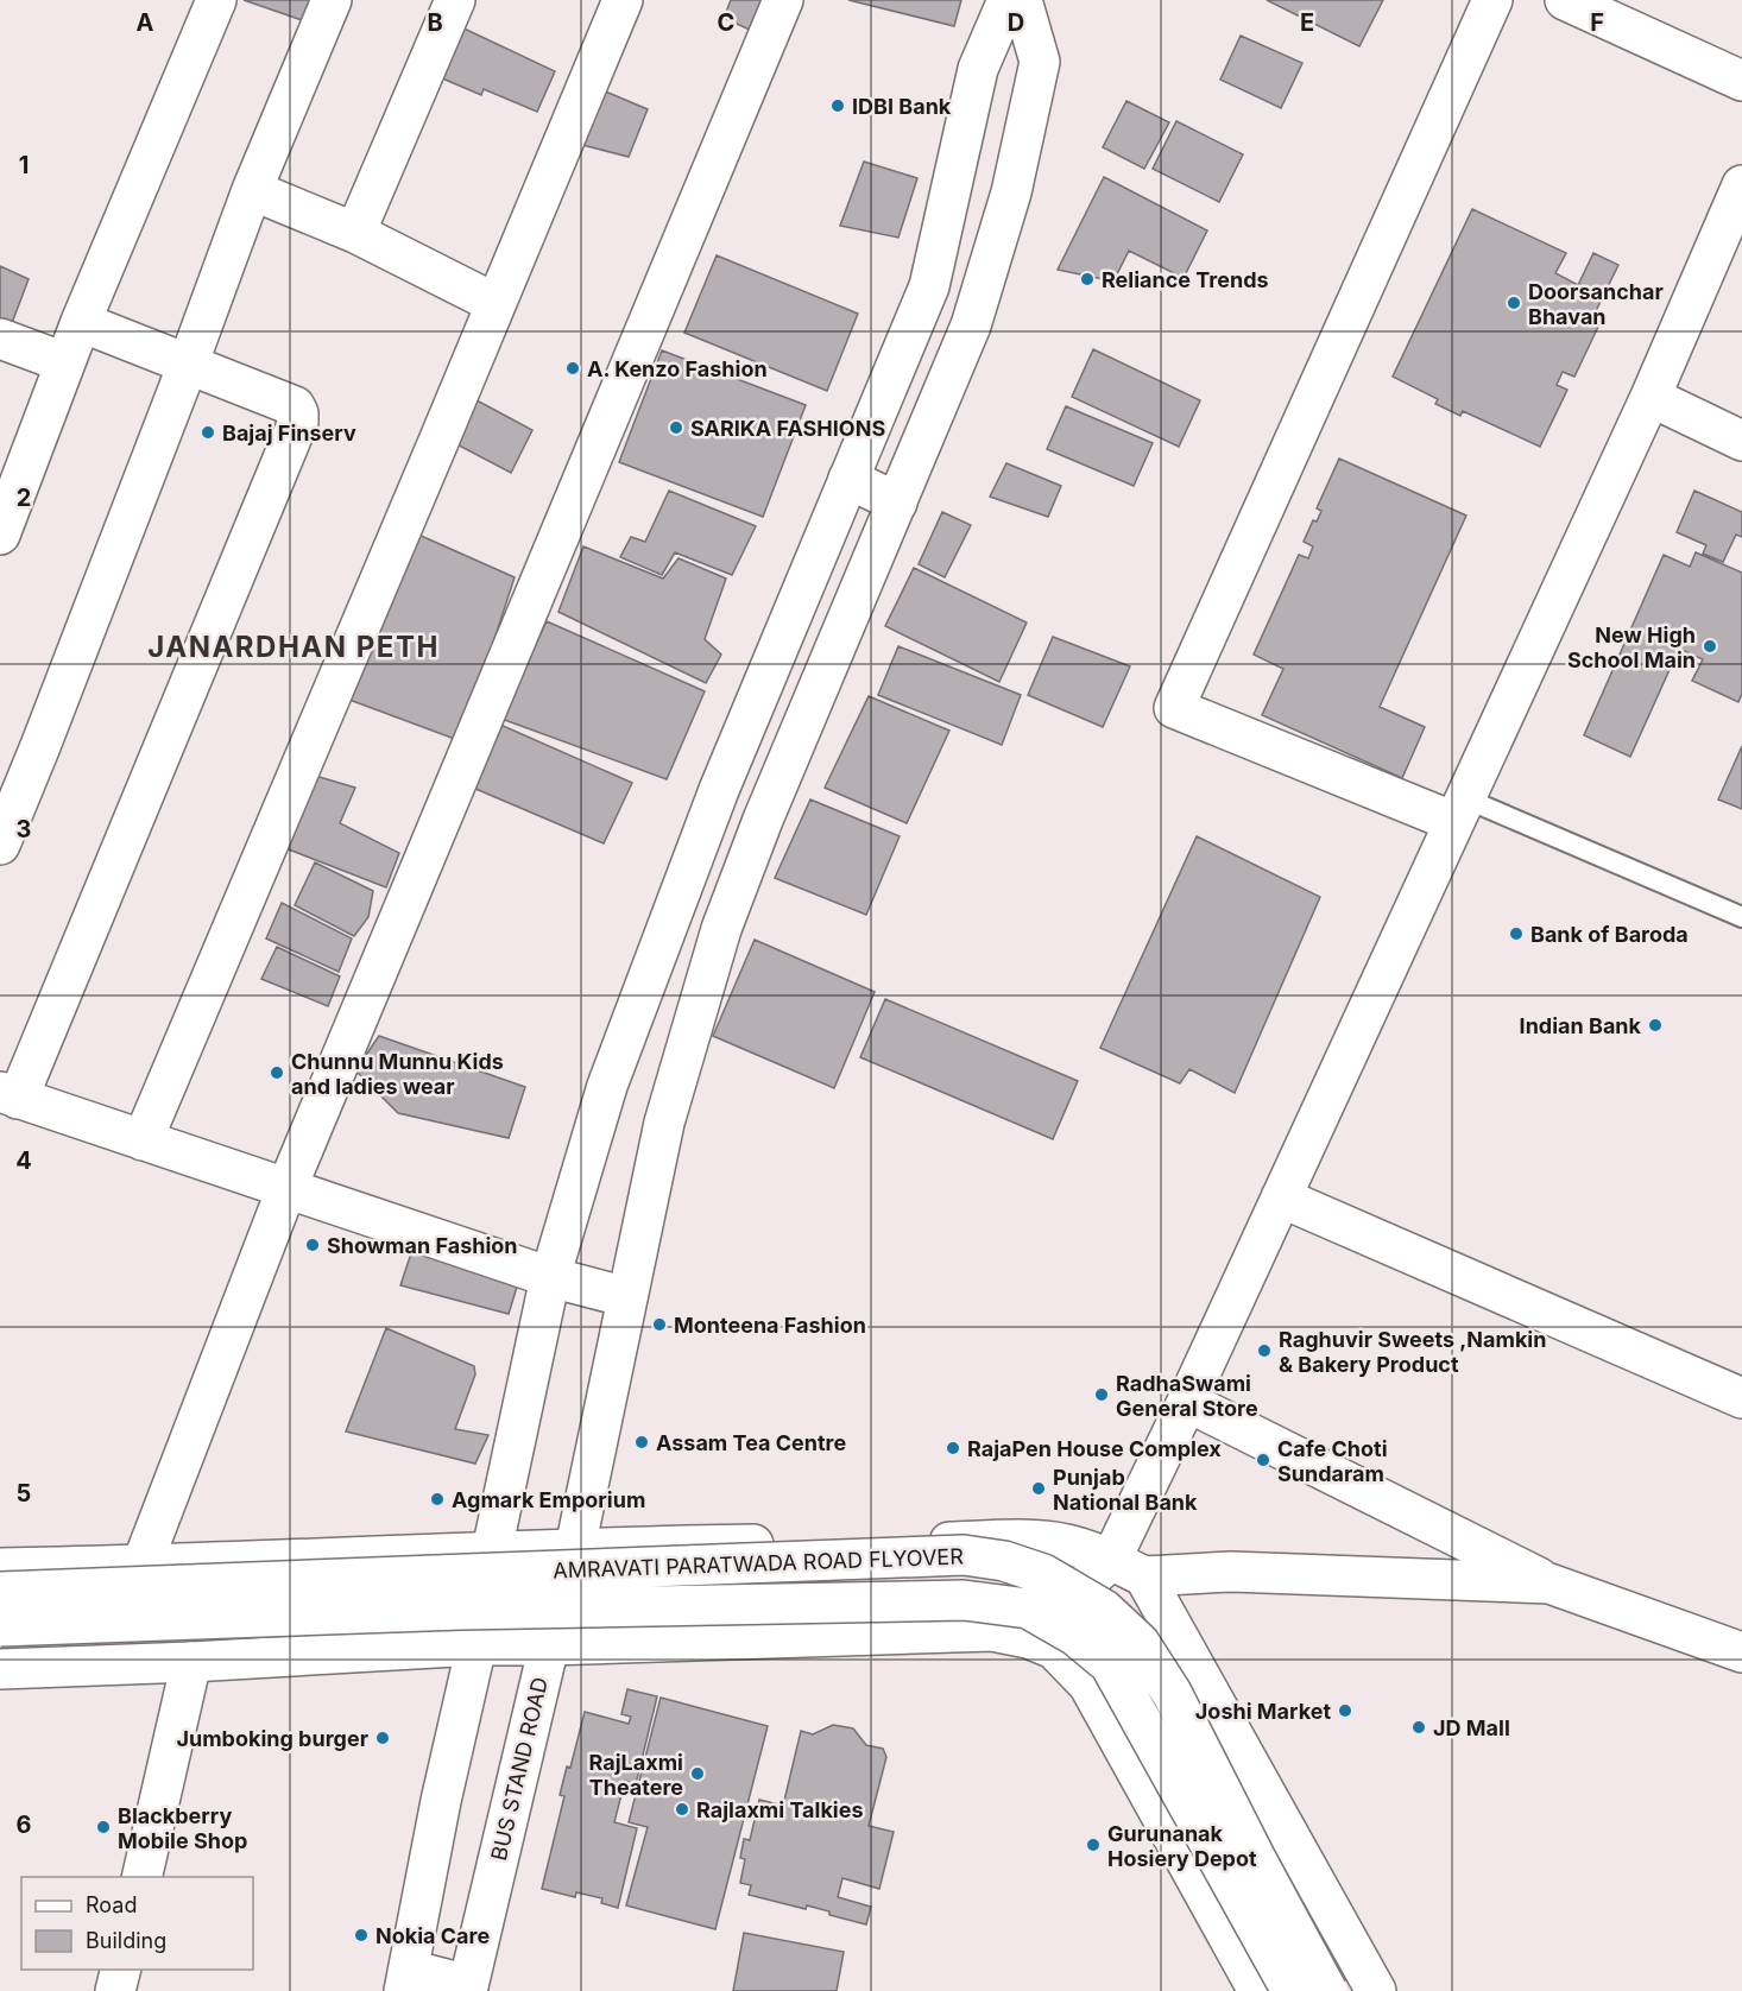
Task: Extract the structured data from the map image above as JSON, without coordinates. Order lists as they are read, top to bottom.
{
  "streets": {
    "street": ["AMRAVATI PARATWADA ROAD FLYOVER", "BUS STAND ROAD"]
  },
  "districts": ["JANARDHAN PETH"],
  "places": [
    "IDBI Bank",
    "Reliance Trends",
    "Doorsanchar Bhavan",
    "A. Kenzo Fashion",
    "SARIKA FASHIONS",
    "Bajaj Finserv",
    "New High School Main",
    "Bank of Baroda",
    "Indian Bank",
    "Chunnu Munnu Kids and ladies wear",
    "Showman Fashion",
    "Monteena Fashion",
    "Raghuvir Sweets ,Namkin & Bakery Product",
    "RadhaSwami General Store",
    "Assam Tea Centre",
    "RajaPen House Complex",
    "Cafe Choti Sundaram",
    "Punjab National Bank",
    "Agmark Emporium",
    "Joshi Market",
    "JD Mall",
    "Jumboking burger",
    "RajLaxmi Theatere",
    "Rajlaxmi Talkies",
    "Blackberry Mobile Shop",
    "Gurunanak Hosiery Depot",
    "Nokia Care"
  ],
  "legend": ["Road", "Building"],
  "grid": {
    "columns": [
      "A",
      "B",
      "C",
      "D",
      "E",
      "F"
    ],
    "rows": [
      "1",
      "2",
      "3",
      "4",
      "5",
      "6"
    ]
  }
}
